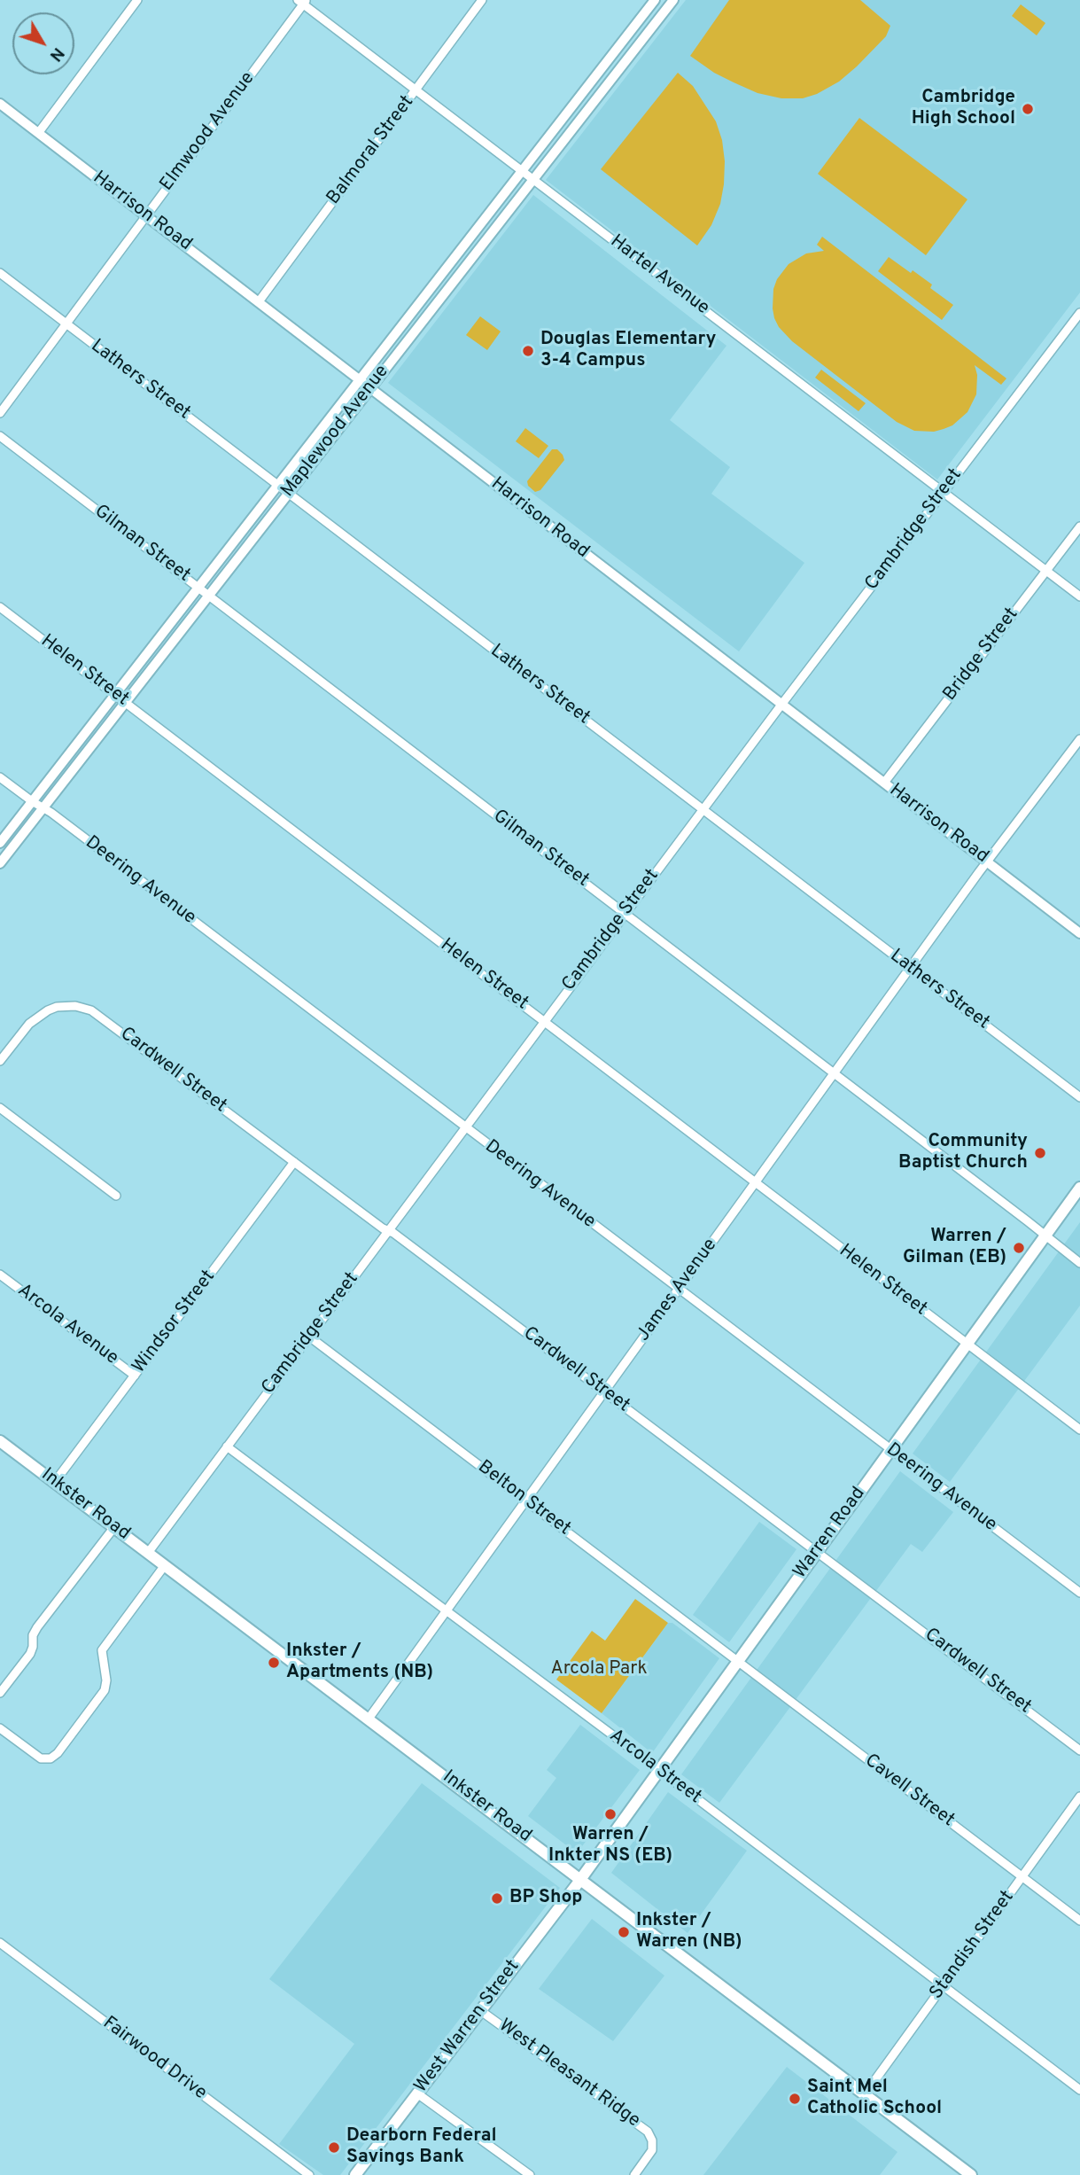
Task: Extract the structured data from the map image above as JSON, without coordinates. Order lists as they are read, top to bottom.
{
  "streets": {
    "main road": ["Inkster Road", "Warren Road", "West Warren Street"],
    "street": [
      "Elmwood Avenue",
      "Balmoral Street",
      "Harrison Road",
      "Hartel Avenue",
      "Lathers Street",
      "Maplewood Avenue",
      "Cambridge Street",
      "Gilman Street",
      "Bridge Street",
      "Helen Street",
      "Deering Avenue",
      "Cardwell Street",
      "James Avenue",
      "Windsor Street",
      "Arcola Avenue",
      "Belton Street",
      "Arcola Street",
      "Cavell Street",
      "Standish Street",
      "Fairwood Drive",
      "West Pleasant Ridge"
    ]
  },
  "crossings": [
    ["Elmwood Avenue", "Harrison Road"],
    ["Elmwood Avenue", "Hartel Avenue"],
    ["Elmwood Avenue", "Lathers Street"],
    ["Balmoral Street", "Harrison Road"],
    ["Balmoral Street", "Hartel Avenue"],
    ["Harrison Road", "Maplewood Avenue"],
    ["Harrison Road", "Cambridge Street"],
    ["Harrison Road", "Bridge Street"],
    ["Harrison Road", "James Avenue"],
    ["Hartel Avenue", "Maplewood Avenue"],
    ["Hartel Avenue", "Cambridge Street"],
    ["Hartel Avenue", "Bridge Street"],
    ["Lathers Street", "Maplewood Avenue"],
    ["Lathers Street", "Cambridge Street"],
    ["Lathers Street", "James Avenue"],
    ["Maplewood Avenue", "Gilman Street"],
    ["Maplewood Avenue", "Helen Street"],
    ["Maplewood Avenue", "Deering Avenue"],
    ["Cambridge Street", "Gilman Street"],
    ["Cambridge Street", "Helen Street"],
    ["Cambridge Street", "Deering Avenue"],
    ["Cambridge Street", "Cardwell Street"],
    ["Cambridge Street", "Belton Street"],
    ["Cambridge Street", "Inkster Road"],
    ["Cambridge Street", "Arcola Street"],
    ["Gilman Street", "James Avenue"],
    ["Gilman Street", "Warren Road"],
    ["Helen Street", "James Avenue"],
    ["Helen Street", "Warren Road"],
    ["Deering Avenue", "James Avenue"],
    ["Deering Avenue", "Warren Road"],
    ["Cardwell Street", "James Avenue"],
    ["Cardwell Street", "Windsor Street"],
    ["Cardwell Street", "Warren Road"],
    ["James Avenue", "Belton Street"],
    ["James Avenue", "Inkster Road"],
    ["James Avenue", "Arcola Street"],
    ["Windsor Street", "Arcola Avenue"],
    ["Windsor Street", "Inkster Road"],
    ["Belton Street", "Warren Road"],
    ["Belton Street", "Cavell Street"],
    ["Inkster Road", "Warren Road"],
    ["Inkster Road", "Standish Street"],
    ["Inkster Road", "West Warren Street"],
    ["Warren Road", "Arcola Street"],
    ["Warren Road", "Cavell Street"],
    ["Warren Road", "West Warren Street"],
    ["Arcola Street", "Standish Street"],
    ["Cavell Street", "Standish Street"],
    ["West Warren Street", "West Pleasant Ridge"]
  ],
  "parks": ["Arcola Park"],
  "places": [
    "Cambridge High School",
    "Douglas Elementary 3-4 Campus",
    "Community Baptist Church",
    "Warren / Gilman (EB)",
    "Inkster / Apartments (NB)",
    "Warren / Inkter NS (EB)",
    "BP Shop",
    "Inkster / Warren (NB)",
    "Saint Mel Catholic School",
    "Dearborn Federal Savings Bank"
  ],
  "north": "bottom right"
}
